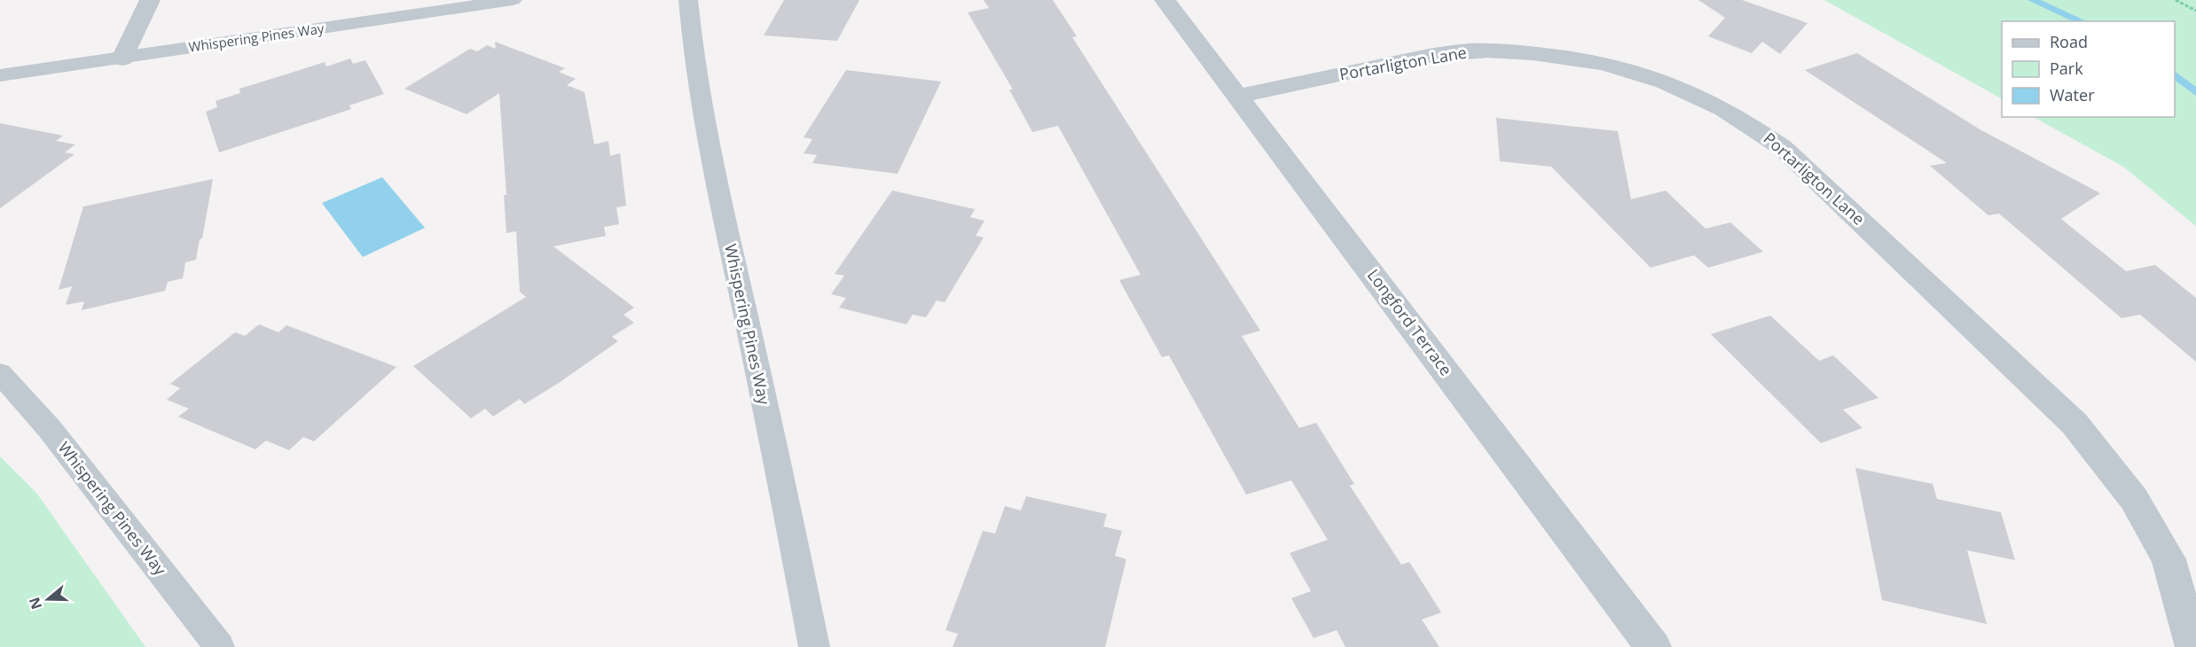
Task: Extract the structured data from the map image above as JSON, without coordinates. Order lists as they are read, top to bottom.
{
  "streets": {
    "street": ["Portarligton Lane", "Longford Terrace"],
    "lane": ["Whispering Pines Way"]
  },
  "crossings": [
    ["Portarligton Lane", "Longford Terrace"]
  ],
  "legend": ["Road", "Park", "Water"],
  "north": "left"
}
